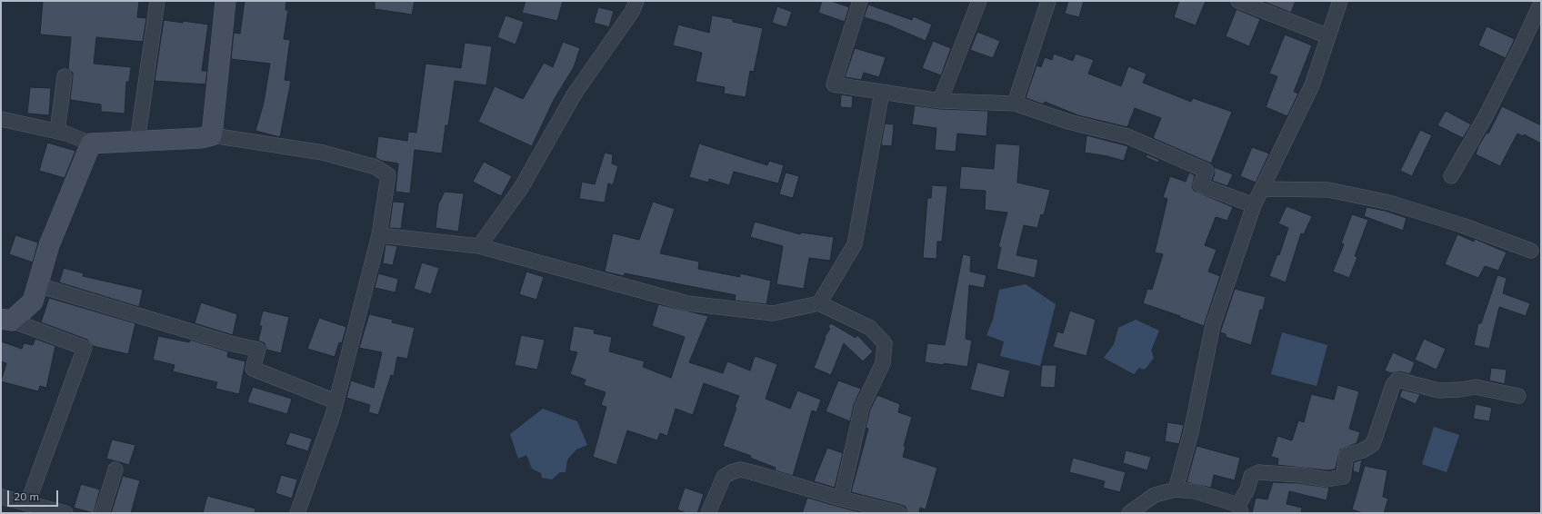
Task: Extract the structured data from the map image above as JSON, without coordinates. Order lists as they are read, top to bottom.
{
  "scale_bar": "20 m"
}
